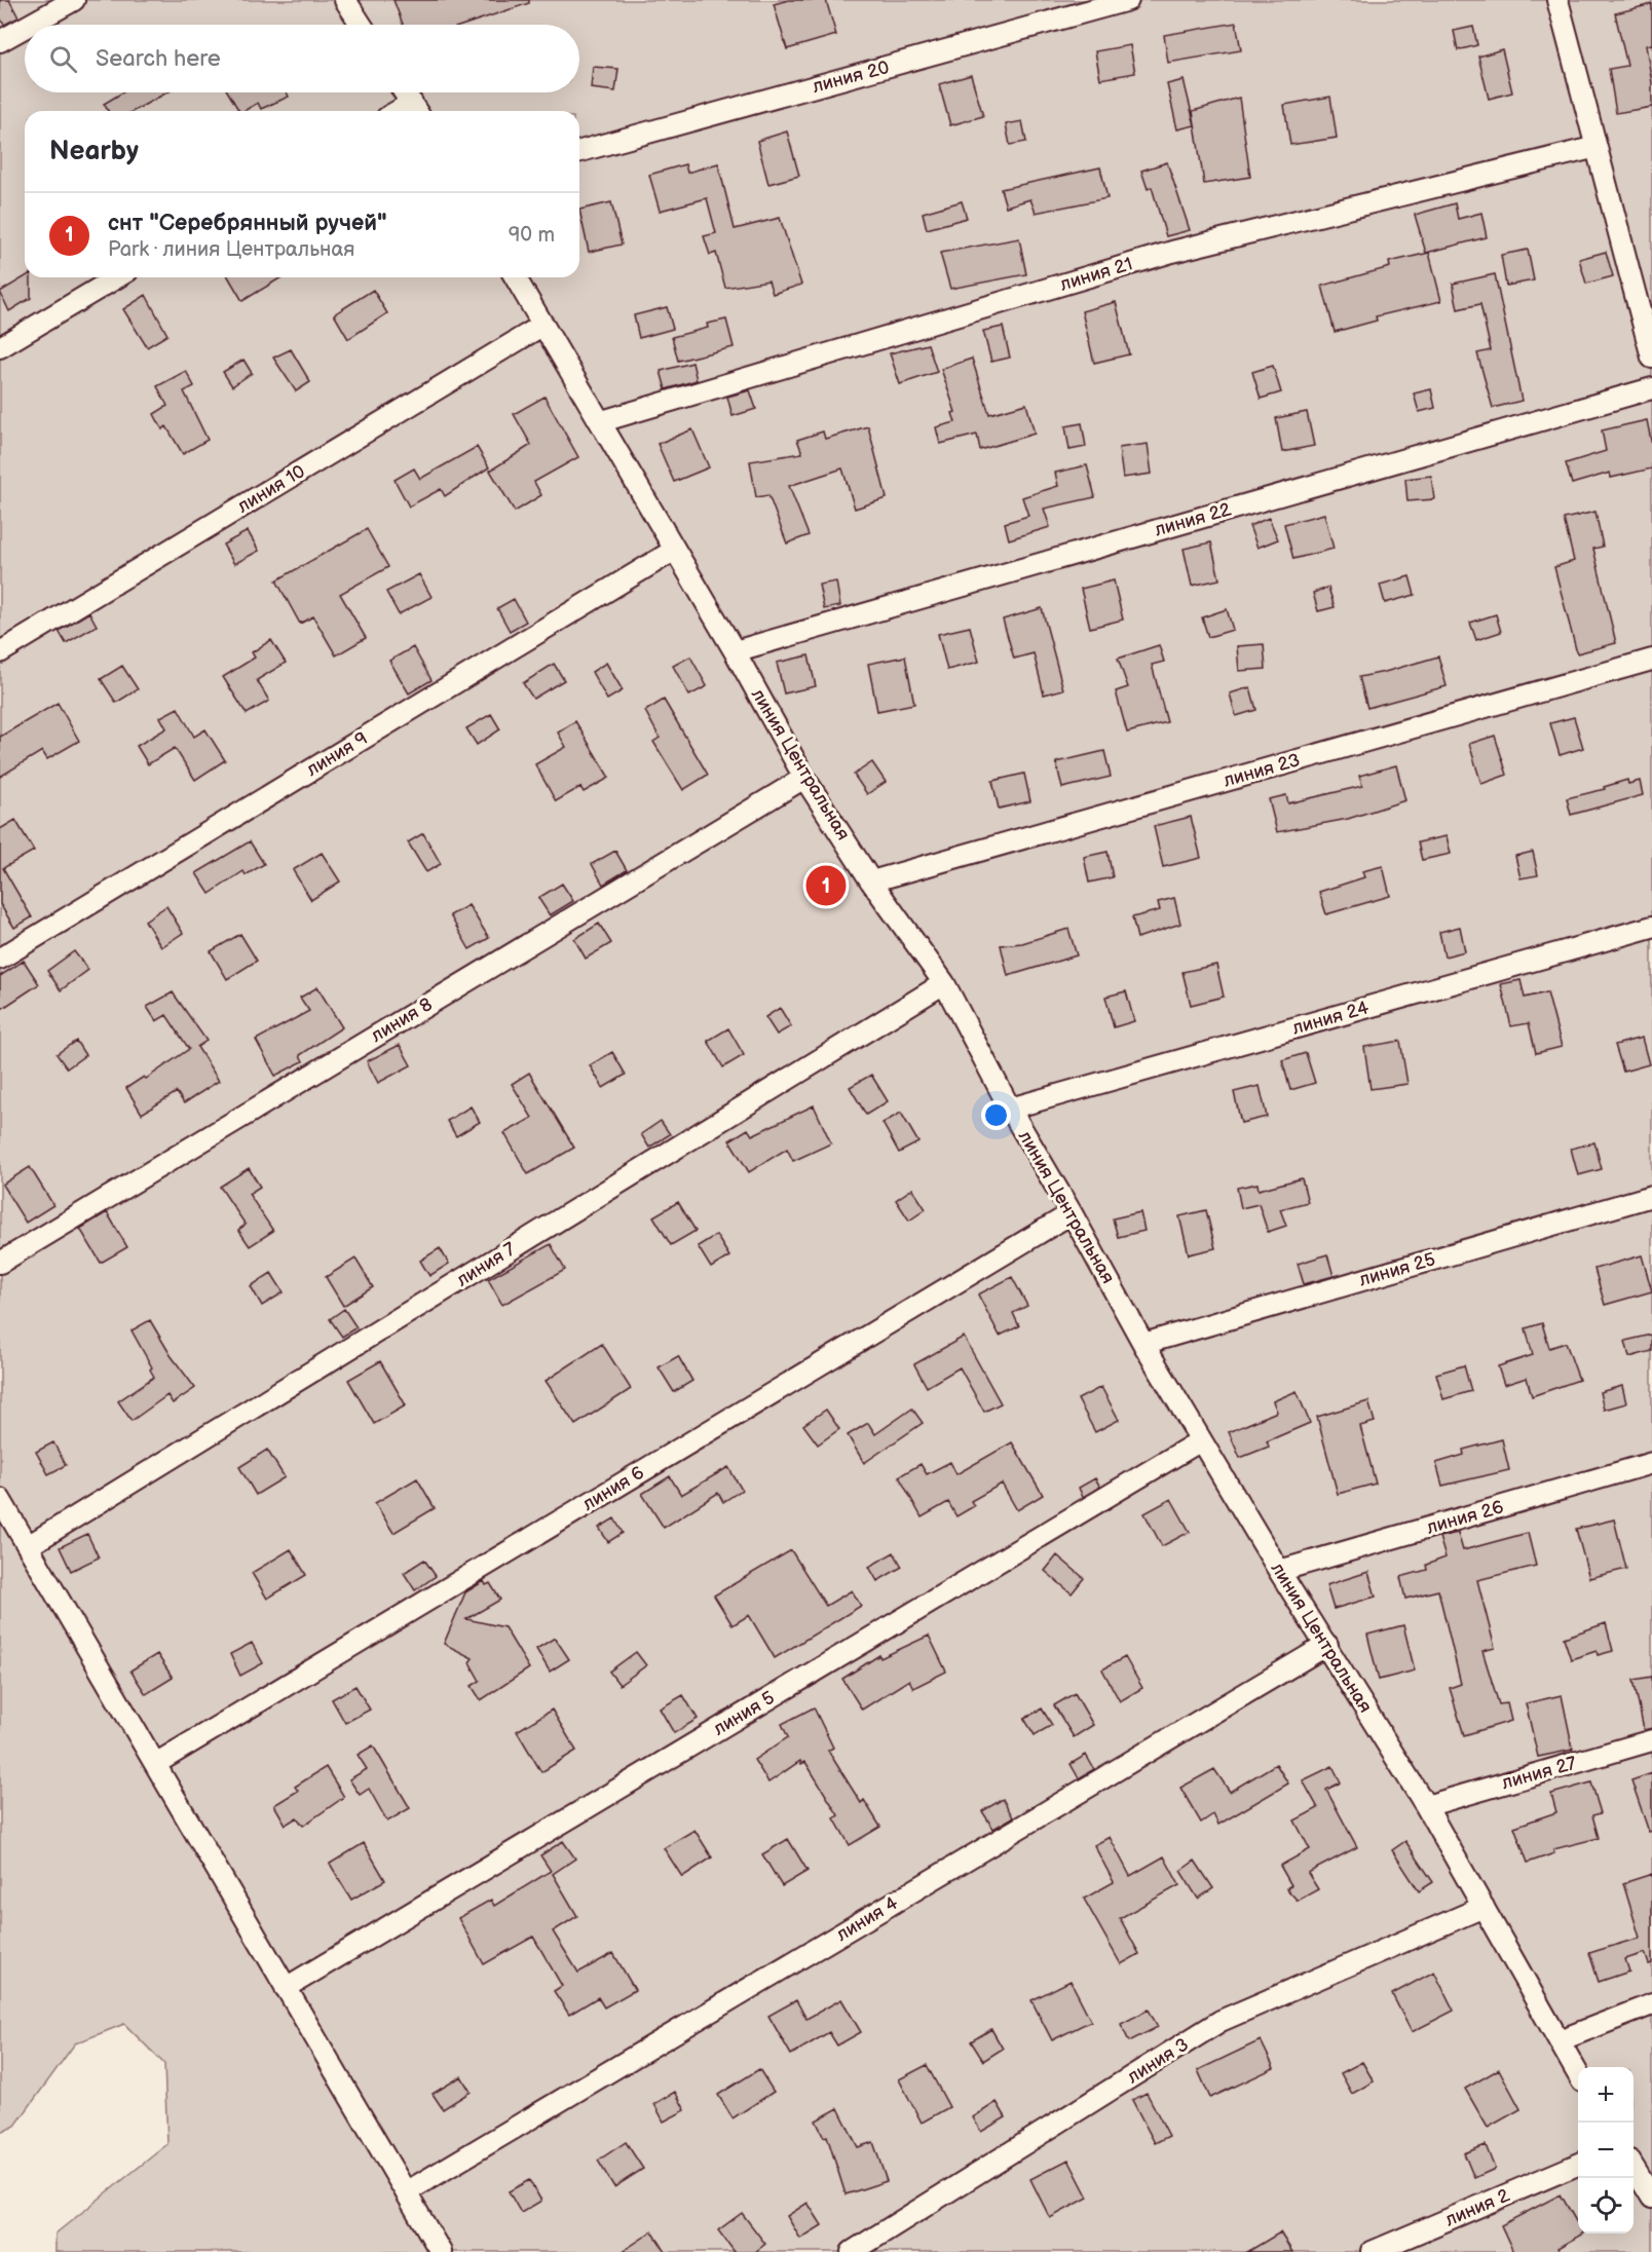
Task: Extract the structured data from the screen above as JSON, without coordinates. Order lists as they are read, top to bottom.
{
  "streets": {
    "street": [
      "линия 20",
      "линия 21",
      "линия 10",
      "линия 22",
      "линия 9",
      "линия Центральная",
      "линия 23",
      "линия 24",
      "линия 8",
      "линия 7",
      "линия 25",
      "линия 6",
      "линия 26",
      "линия 5",
      "линия 27",
      "линия 4",
      "линия 3",
      "линия 2"
    ]
  },
  "crossings": [
    ["линия 21", "линия Центральная"],
    ["линия 10", "линия Центральная"],
    ["линия 22", "линия Центральная"],
    ["линия 9", "линия Центральная"],
    ["линия Центральная", "линия 23"],
    ["линия Центральная", "линия 24"],
    ["линия Центральная", "линия 8"],
    ["линия Центральная", "линия 7"],
    ["линия Центральная", "линия 25"],
    ["линия Центральная", "линия 6"],
    ["линия Центральная", "линия 26"],
    ["линия Центральная", "линия 5"],
    ["линия Центральная", "линия 27"],
    ["линия Центральная", "линия 4"],
    ["линия Центральная", "линия 3"]
  ],
  "page": {
    "search": "Search here",
    "heading": "Nearby",
    "list": [
      {
        "mark": "1",
        "name": "снт \"Серебрянный ручей\"",
        "note": "Park · линия Центральная",
        "value": "90 m"
      }
    ],
    "pins": "1",
    "map_buttons": ["+", "−"]
  }
}
